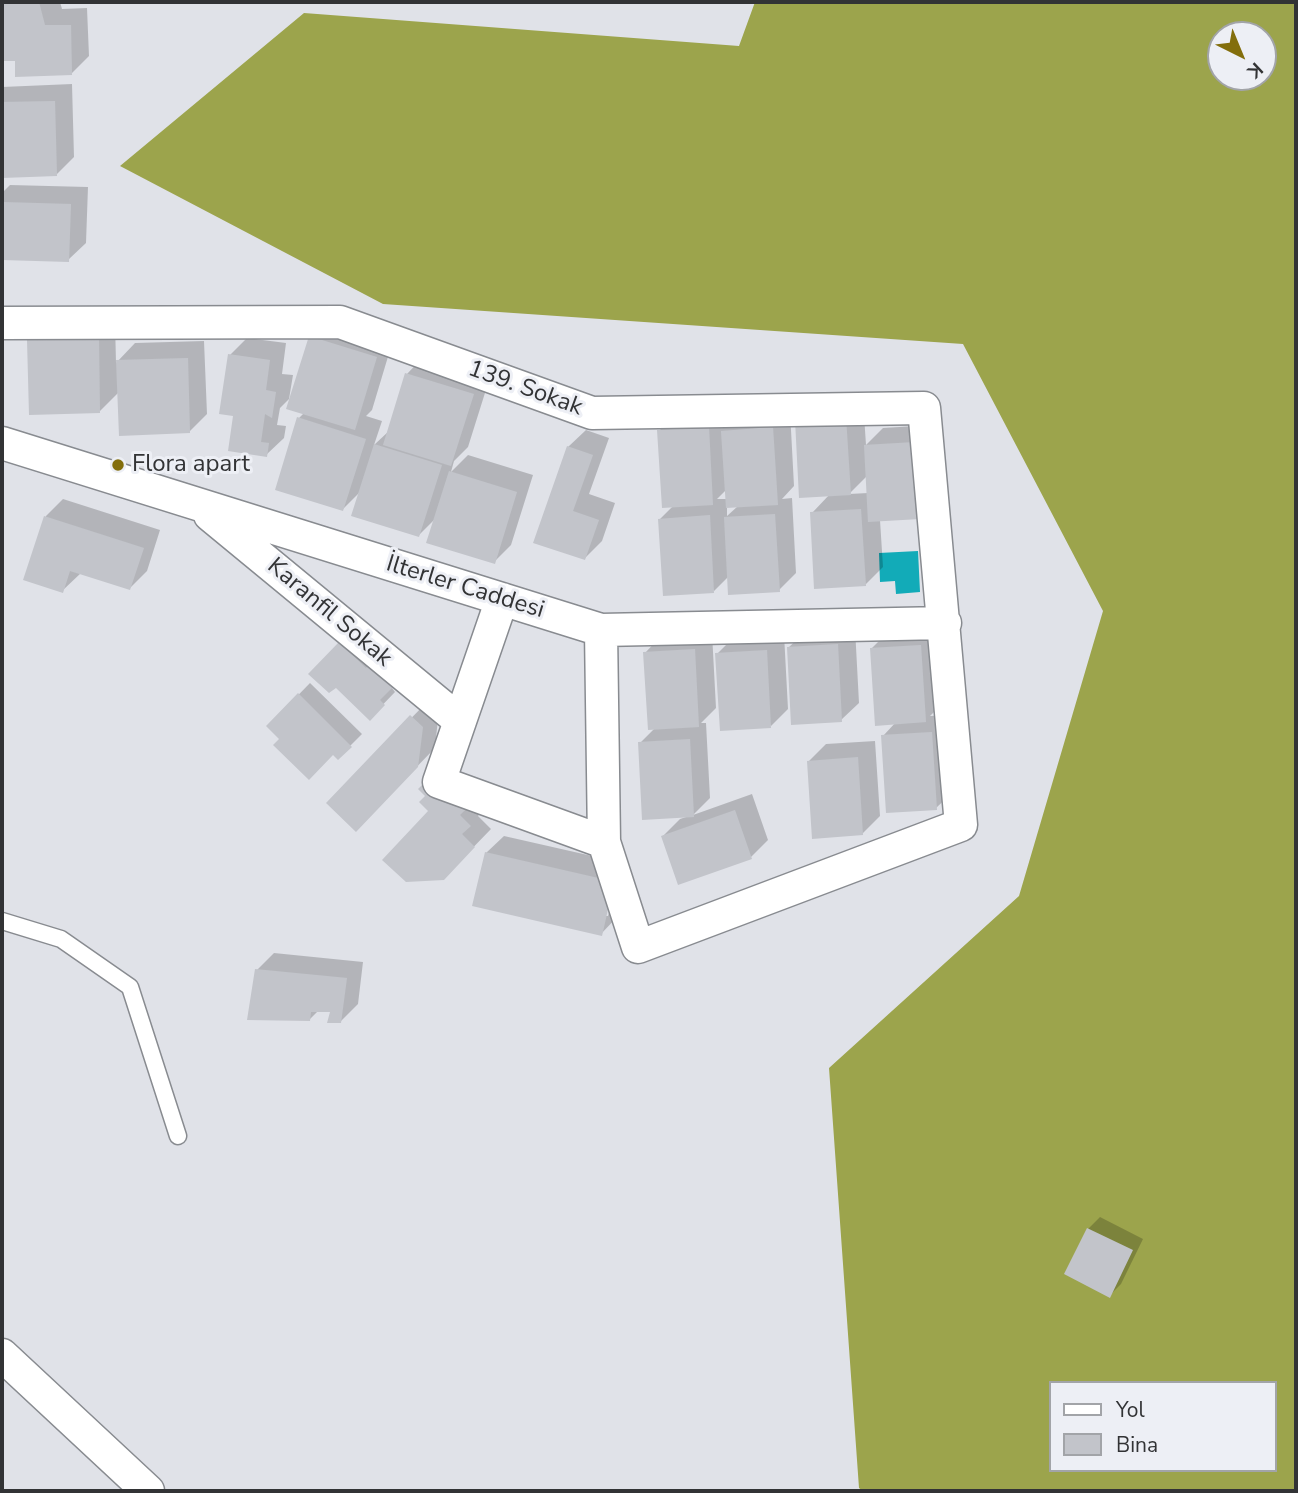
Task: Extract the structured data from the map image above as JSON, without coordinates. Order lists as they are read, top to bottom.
{
  "streets": {
    "street": ["139. Sokak", "İlterler Caddesi", "Karanfil Sokak"]
  },
  "crossings": [
    ["139. Sokak", "İlterler Caddesi"],
    ["İlterler Caddesi", "Karanfil Sokak"]
  ],
  "places": ["Flora apart"],
  "legend": ["Yol", "Bina"],
  "north": "bottom right"
}
